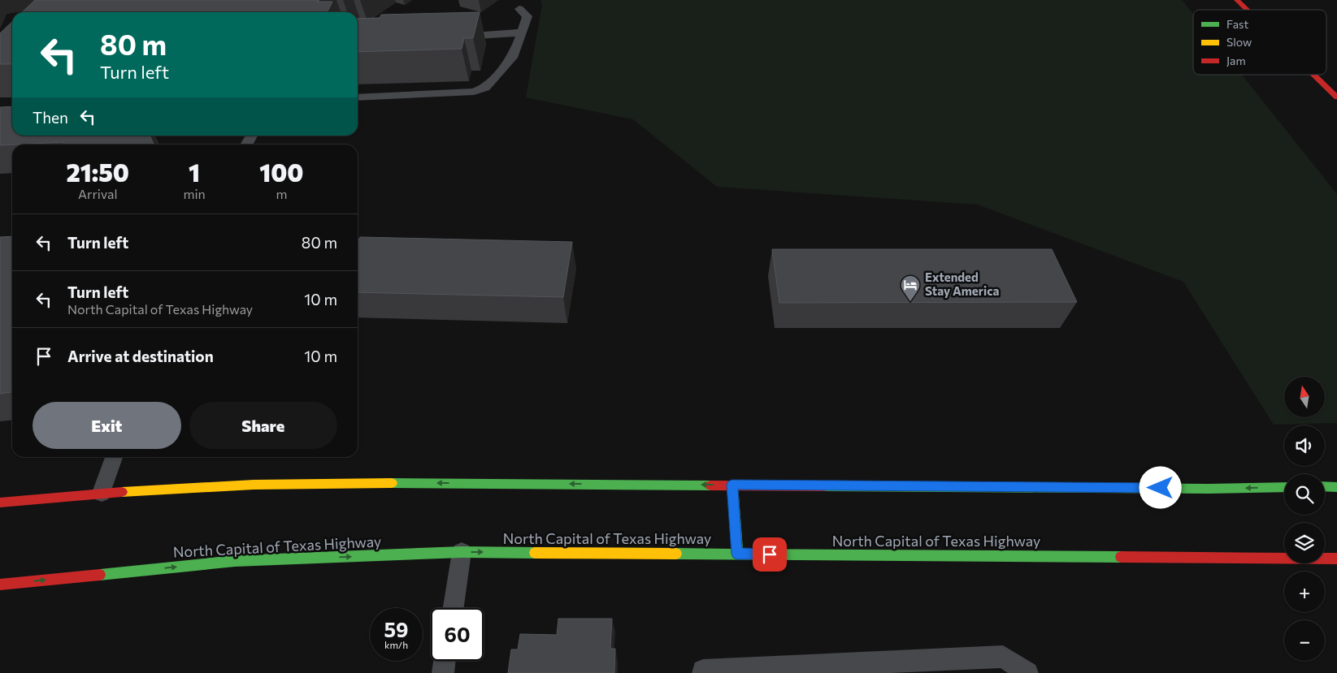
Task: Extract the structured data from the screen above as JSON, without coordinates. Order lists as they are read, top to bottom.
{
  "streets": {
    "main road": ["North Capital of Texas Highway"]
  },
  "places": {
    "hotel": ["Extended Stay America"]
  },
  "legend": ["Fast", "Slow", "Jam"],
  "north": "top",
  "page": {
    "turn": ["80 m", "Turn left"],
    "then": "Then",
    "eta": [
      "21:50",
      "Arrival",
      "1",
      "min",
      "100",
      "m"
    ],
    "list": [
      {
        "name": "Turn left",
        "value": "80 m"
      },
      {
        "name": "Turn left",
        "note": "North Capital of Texas Highway",
        "value": "10 m"
      },
      {
        "name": "Arrive at destination",
        "value": "10 m"
      }
    ],
    "map_buttons": ["+", "−"],
    "buttons": ["Exit", "Share"],
    "speed": "59 km/h",
    "limit": "60"
  }
}
